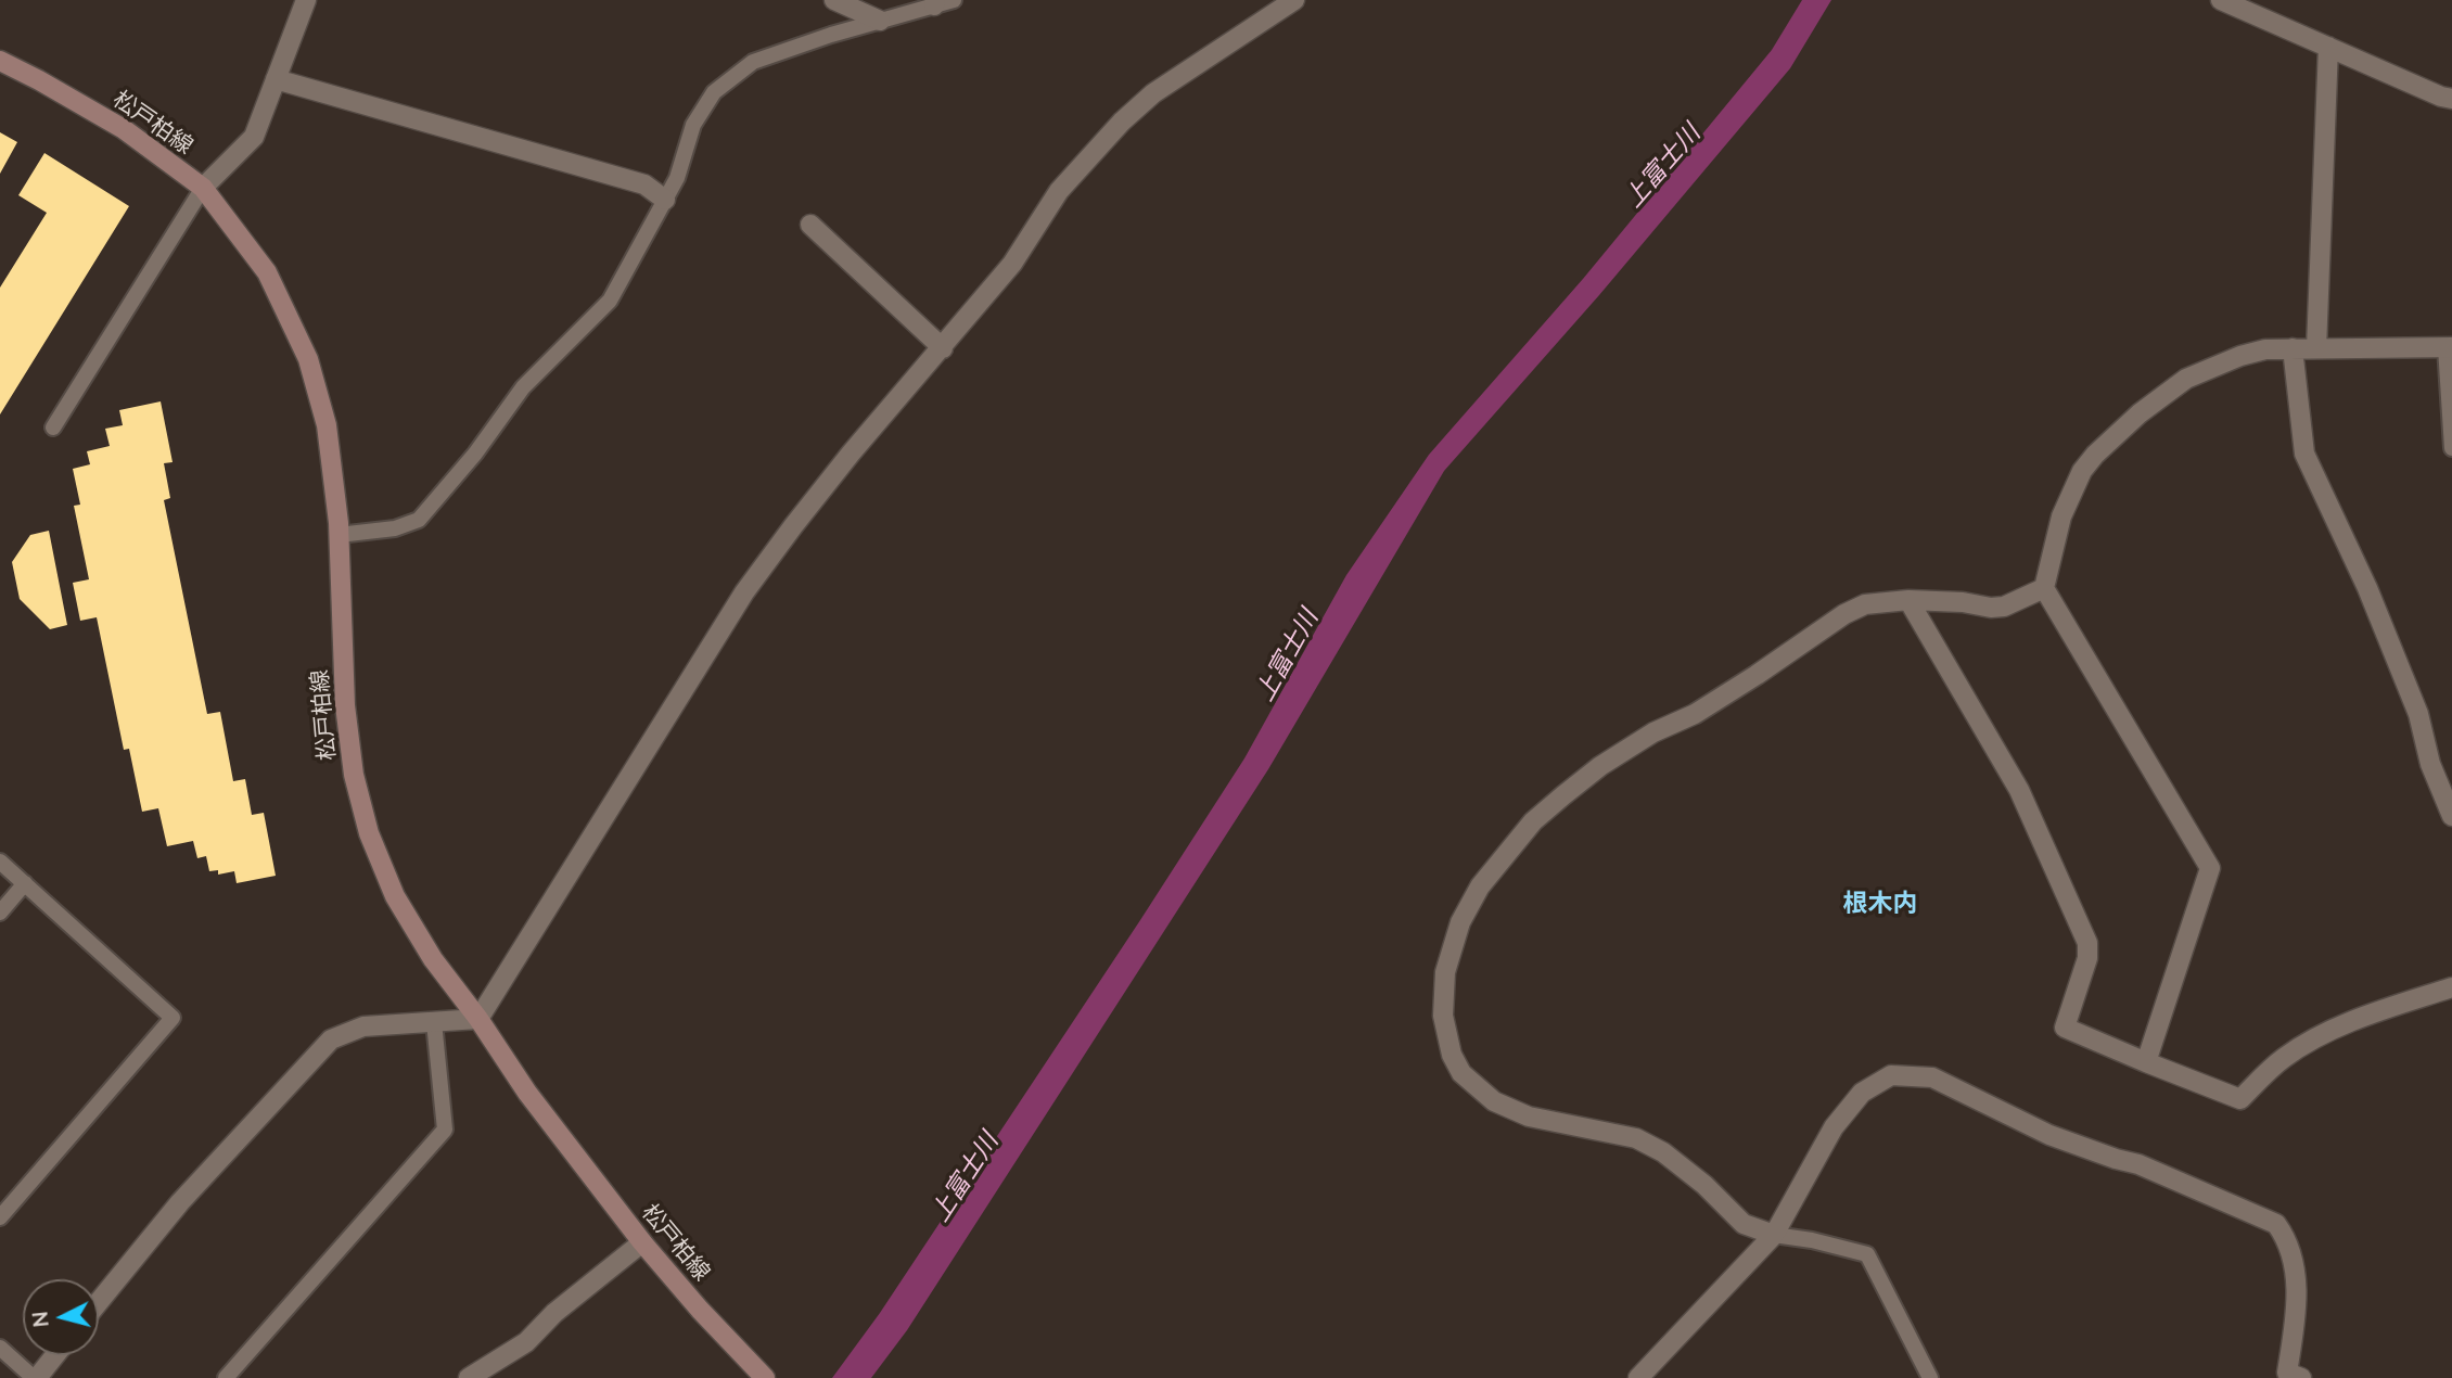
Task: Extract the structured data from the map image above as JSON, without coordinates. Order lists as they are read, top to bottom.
{
  "streets": {
    "main road": ["松戸柏線"]
  },
  "districts": ["根木内"],
  "water": ["上富士川"],
  "north": "left"
}
